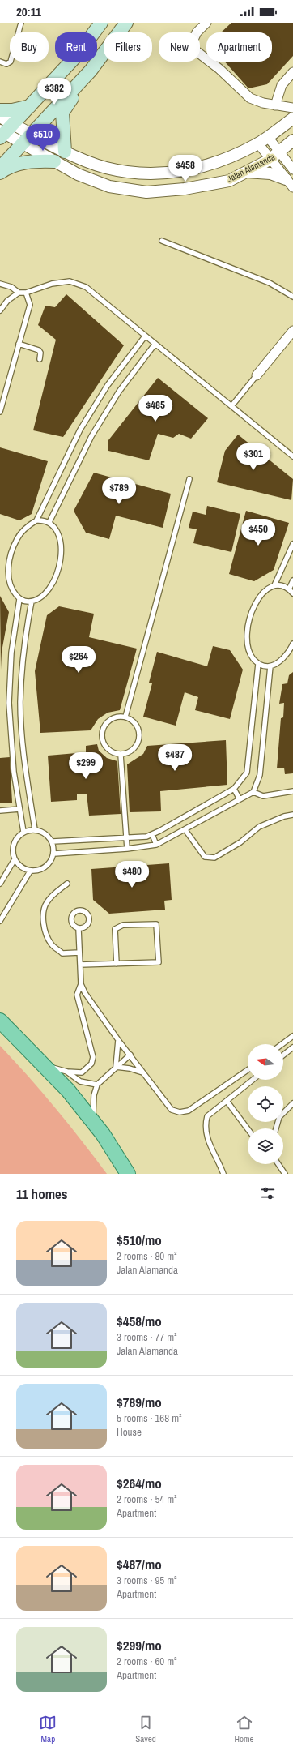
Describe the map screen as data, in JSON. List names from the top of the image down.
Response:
{
  "streets": {
    "street": ["Jalan Alamanda"]
  },
  "north": "left",
  "page": {
    "status": "20:11",
    "chip": [
      "Buy",
      "Rent",
      "Filters",
      "New",
      "Apartment"
    ],
    "price": [
      "$382",
      "$510",
      "$458",
      "$485",
      "$301",
      "$789",
      "$450",
      "$264",
      "$487",
      "$299",
      "$480"
    ],
    "heading": "11 homes",
    "list": [
      {
        "name": "$510/mo",
        "note": "2 rooms · 80 m² · Jalan Alamanda"
      },
      {
        "name": "$458/mo",
        "note": "3 rooms · 77 m² · Jalan Alamanda"
      },
      {
        "name": "$789/mo",
        "note": "5 rooms · 168 m² · House"
      },
      {
        "name": "$264/mo",
        "note": "2 rooms · 54 m² · Apartment"
      },
      {
        "name": "$487/mo",
        "note": "3 rooms · 95 m² · Apartment"
      },
      {
        "name": "$299/mo",
        "note": "2 rooms · 60 m² · Apartment"
      }
    ],
    "tabs": ["Map", "Saved", "Home"]
  }
}
